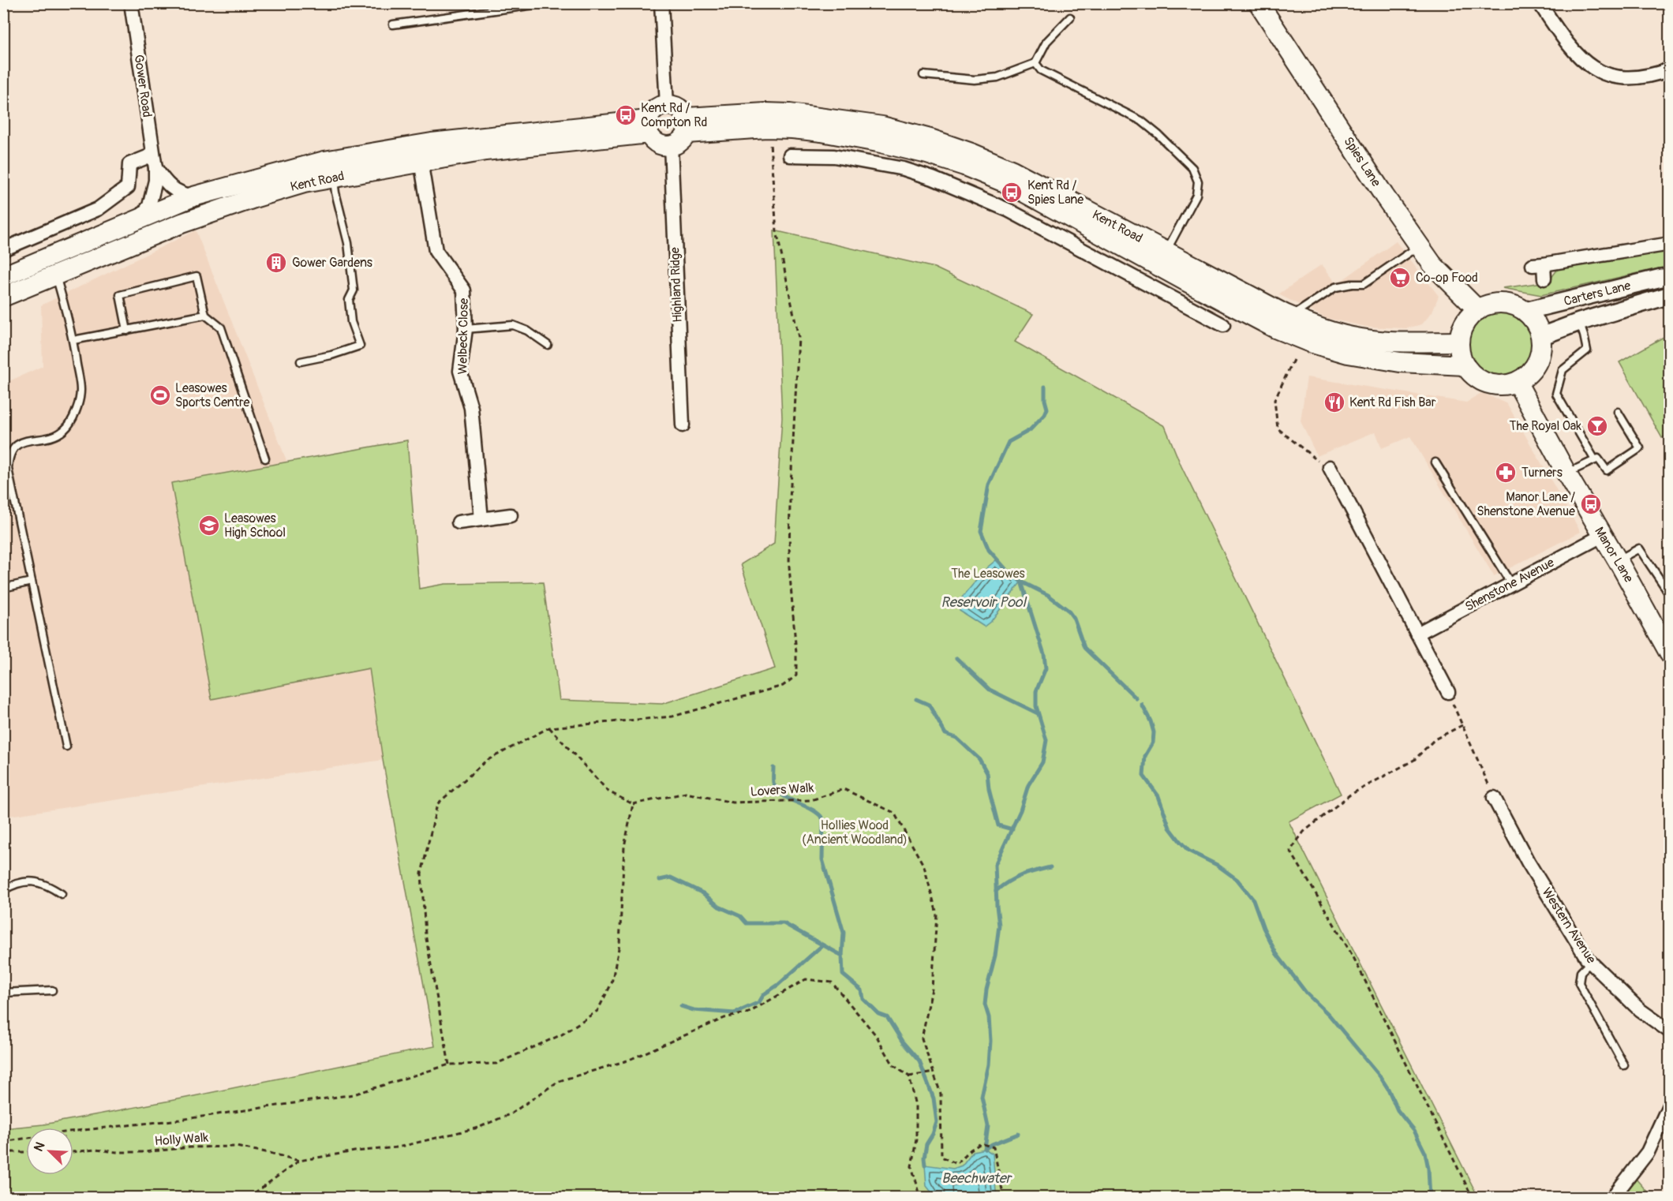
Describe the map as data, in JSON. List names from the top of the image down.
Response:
{
  "streets": {
    "main road": ["Spies Lane", "Kent Road", "Manor Lane"],
    "street": [
      "Gower Road",
      "Highland Ridge",
      "Carters Lane",
      "Welbeck Close",
      "Shenstone Avenue",
      "Western Avenue"
    ],
    "path": ["Lovers Walk", "Holly Walk"]
  },
  "crossings": [
    ["Gower Road", "Kent Road"],
    ["Spies Lane", "Kent Road"],
    ["Spies Lane", "Carters Lane"],
    ["Spies Lane", "Manor Lane"],
    ["Kent Road", "Highland Ridge"],
    ["Kent Road", "Carters Lane"],
    ["Kent Road", "Welbeck Close"],
    ["Kent Road", "Manor Lane"],
    ["Carters Lane", "Manor Lane"],
    ["Manor Lane", "Shenstone Avenue"]
  ],
  "water": ["Reservoir Pool", "Beechwater"],
  "parks": ["The Leasowes", "Hollies Wood (Ancient Woodland)"],
  "places": {
    "bus stop": ["Kent Rd / Compton Rd", "Kent Rd / Spies Lane", "Manor Lane / Shenstone Avenue"],
    "building": ["Gower Gardens"],
    "supermarket": ["Co-op Food"],
    "sports": ["Leasowes Sports Centre"],
    "restaurant": ["Kent Rd Fish Bar"],
    "bar": ["The Royal Oak"],
    "pharmacy": ["Turners"],
    "school or university": ["Leasowes High School"]
  },
  "north": "top left"
}
